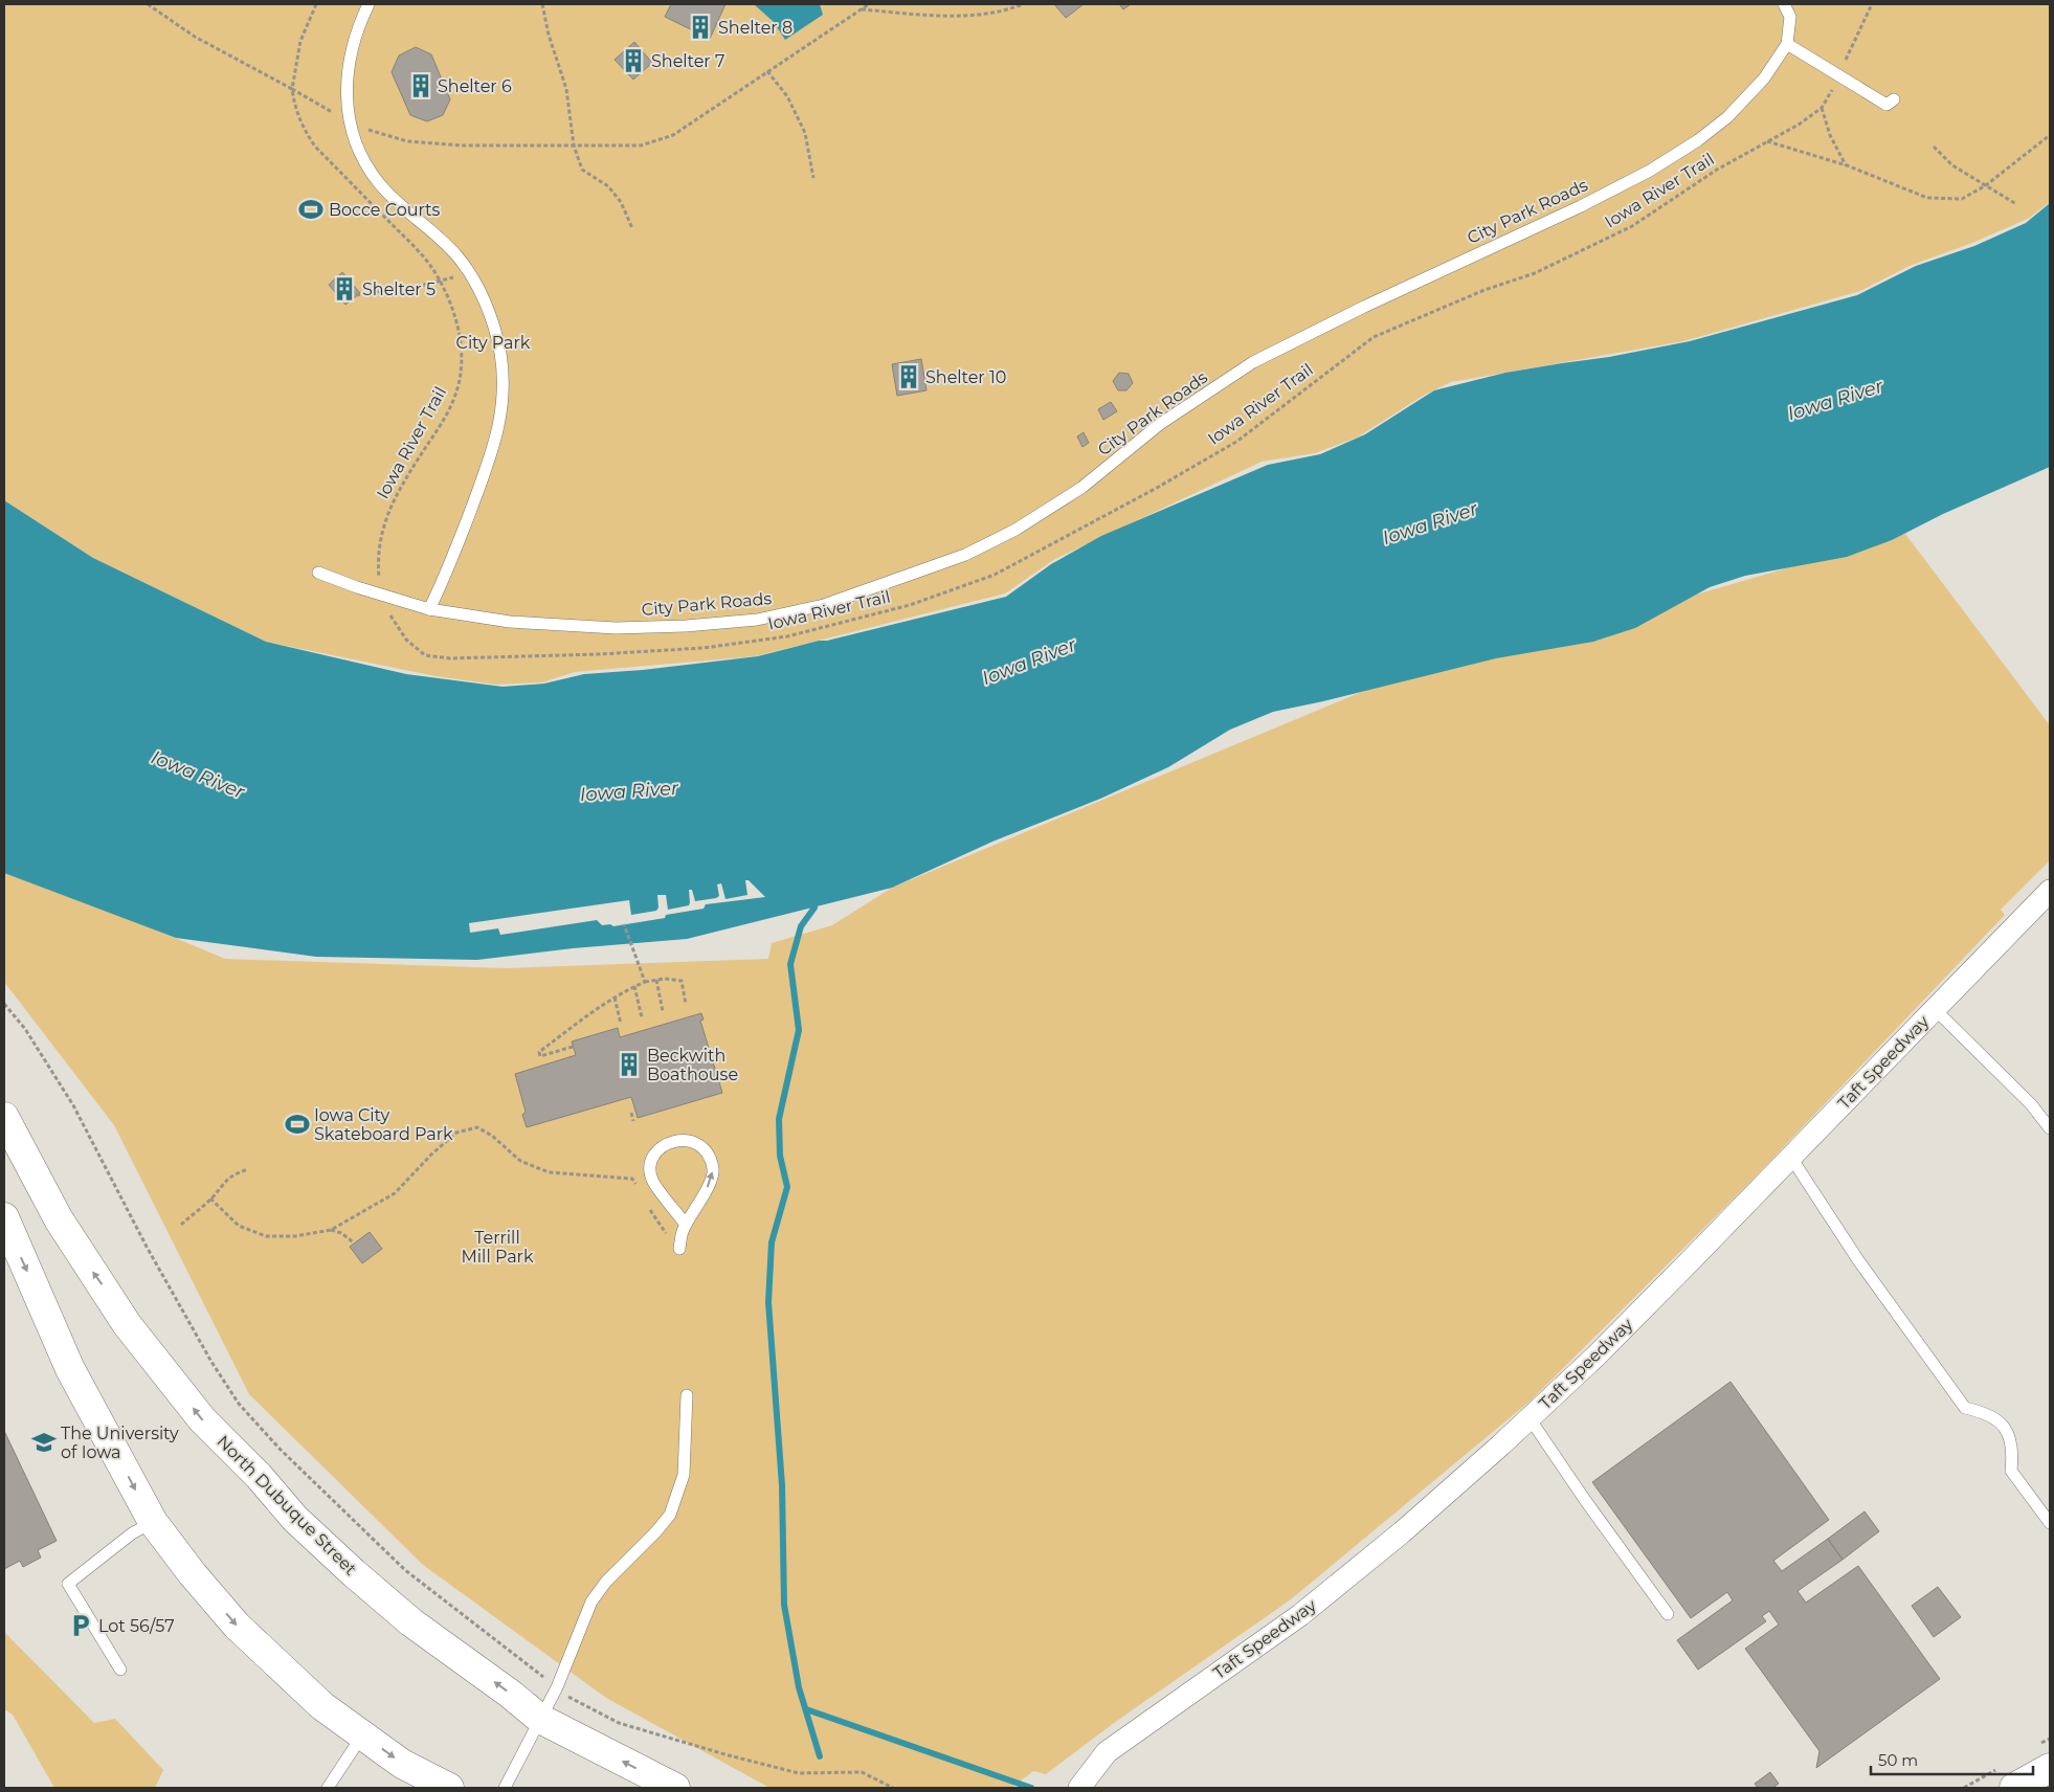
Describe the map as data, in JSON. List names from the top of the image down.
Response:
{
  "streets": {
    "main road": ["North Dubuque Street"],
    "street": ["Taft Speedway"],
    "lane": ["City Park Roads"],
    "path": ["Iowa River Trail"]
  },
  "crossings": [
    ["Iowa River Trail", "City Park Roads"]
  ],
  "water": ["Iowa River"],
  "parks": ["City Park", "Terrill Mill Park"],
  "places": {
    "building": [
      "Shelter 8",
      "Shelter 7",
      "Shelter 6",
      "Shelter 5",
      "Shelter 10",
      "Beckwith Boathouse"
    ],
    "sports": ["Bocce Courts", "Iowa City Skateboard Park"],
    "school or university": ["The University of Iowa"],
    "parking": ["Lot 56/57"]
  },
  "scale_bar": "50 m"
}
